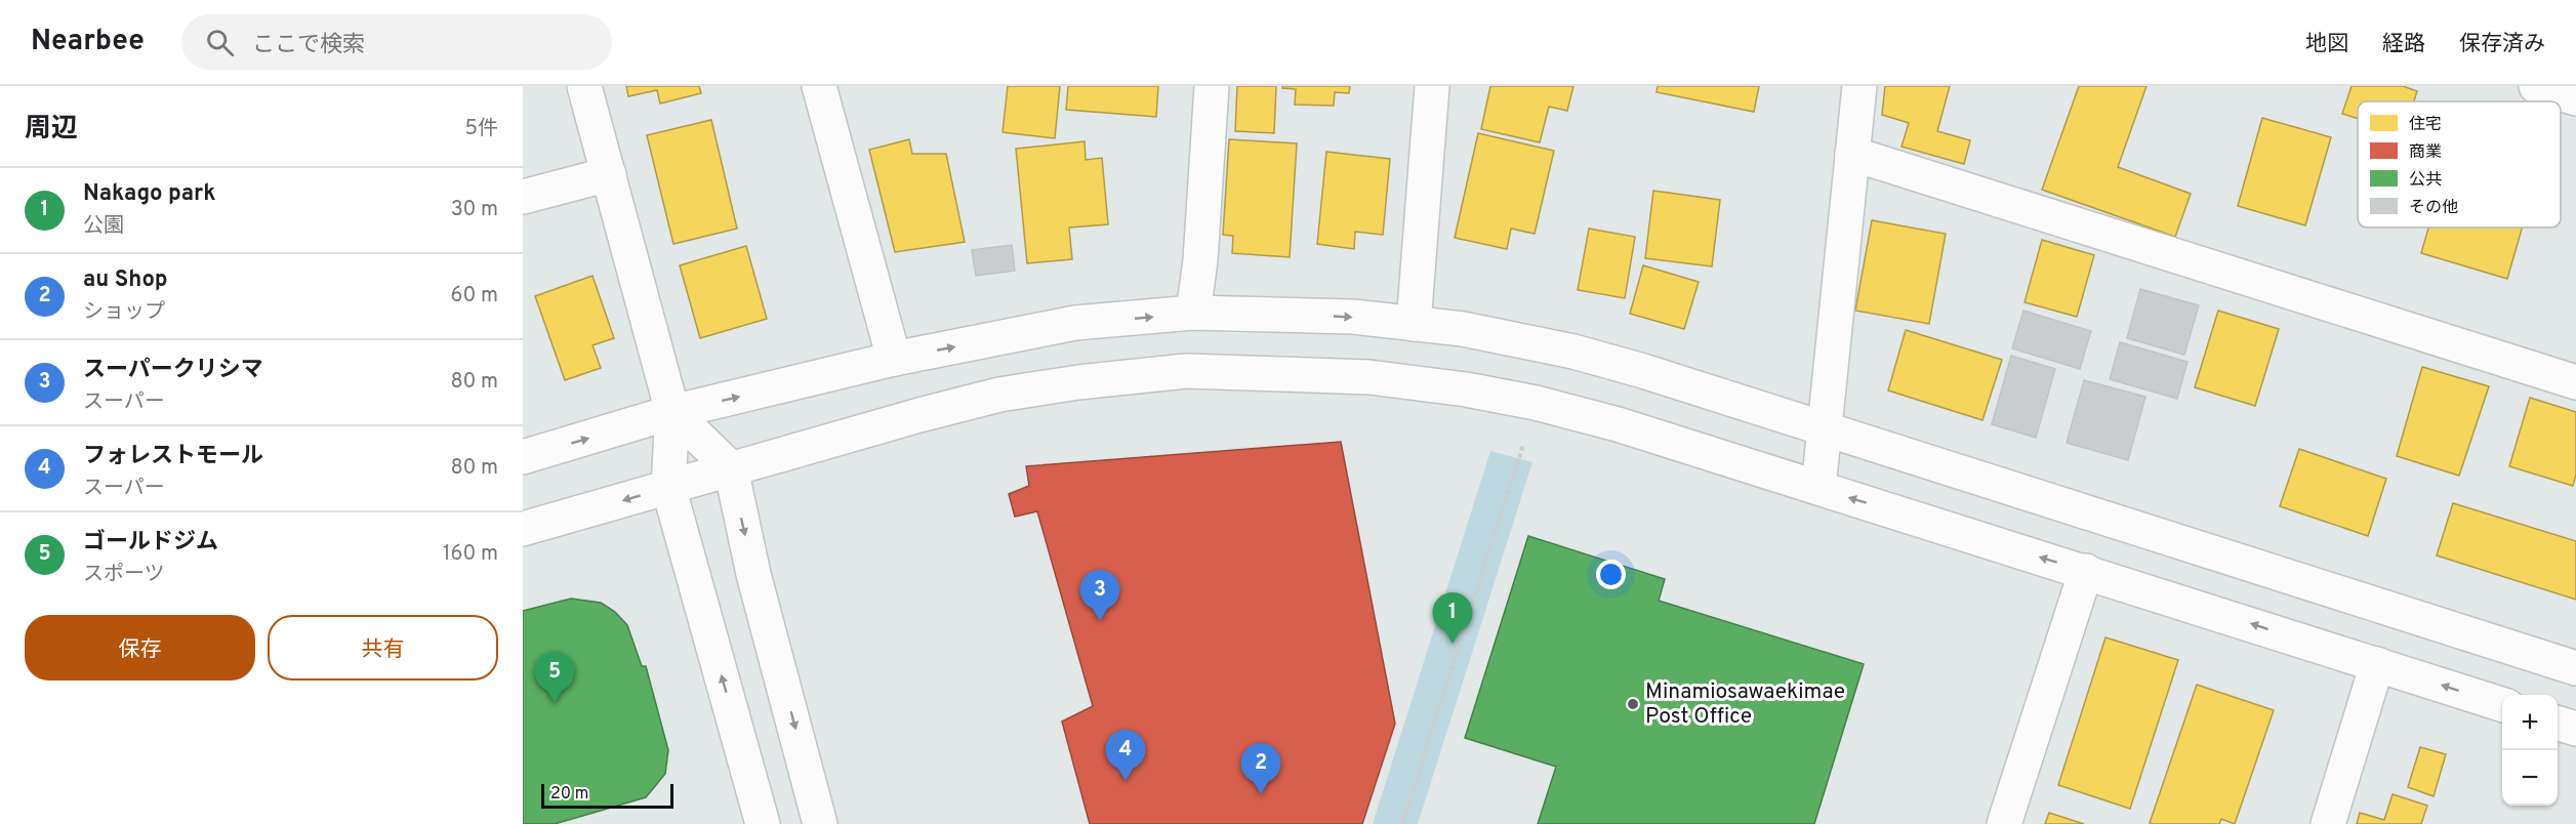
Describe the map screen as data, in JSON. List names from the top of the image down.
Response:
{
  "places": ["Minamiosawaekimae Post Office"],
  "legend": [
    "住宅",
    "商業",
    "公共",
    "その他"
  ],
  "scale_bar": "20 m",
  "page": {
    "header": "Nearbee",
    "search": "ここで検索",
    "nav": ["地図", "経路", "保存済み"],
    "heading": ["周辺", "5件"],
    "list": [
      {
        "mark": "1",
        "name": "Nakago park",
        "note": "公園",
        "value": "30 m"
      },
      {
        "mark": "2",
        "name": "au Shop",
        "note": "ショップ",
        "value": "60 m"
      },
      {
        "mark": "3",
        "name": "スーパークリシマ",
        "note": "スーパー",
        "value": "80 m"
      },
      {
        "mark": "4",
        "name": "フォレストモール",
        "note": "スーパー",
        "value": "80 m"
      },
      {
        "mark": "5",
        "name": "ゴールドジム",
        "note": "スポーツ",
        "value": "160 m"
      }
    ],
    "pins": [
      "3",
      "1",
      "5",
      "4",
      "2"
    ],
    "buttons": ["保存", "共有"],
    "map_buttons": ["+", "−"],
    "scale": "20 m"
  }
}
